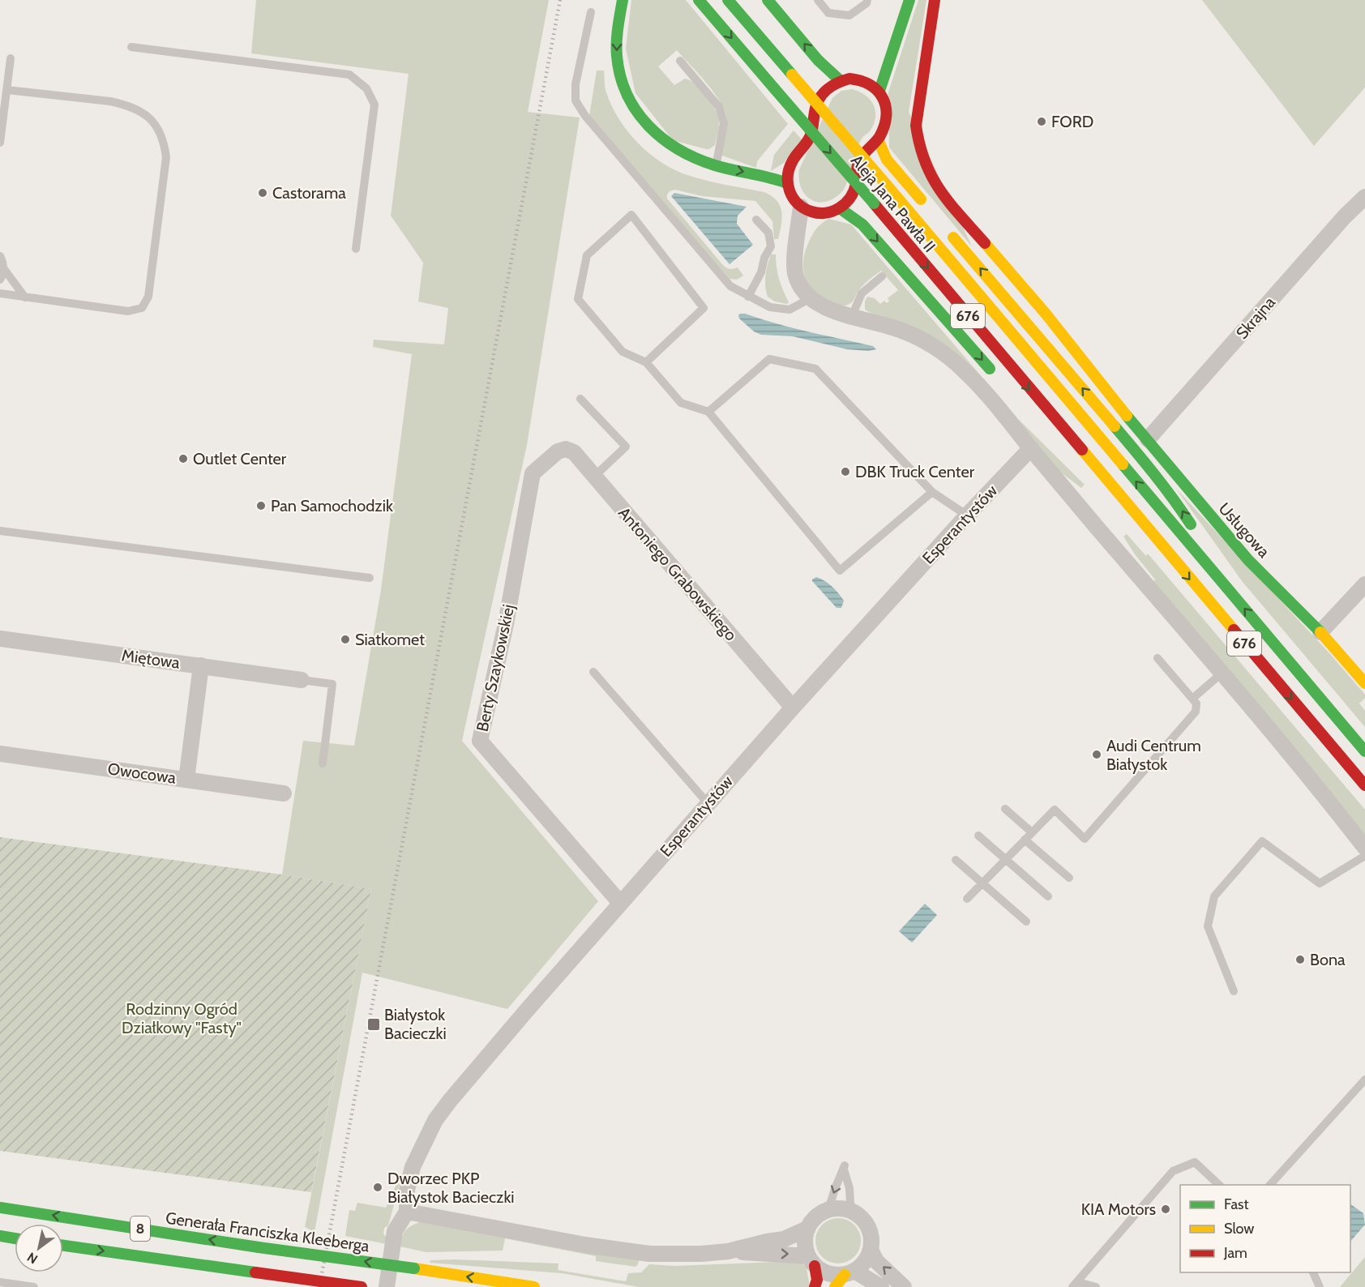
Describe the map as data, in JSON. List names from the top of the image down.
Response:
{
  "streets": {
    "main road": [
      "Aleja Jana Pawła II",
      "676",
      "Usługowa",
      "8",
      "Generała Franciszka Kleeberga"
    ],
    "street": [
      "Skrajna",
      "Esperantystów",
      "Antoniego Grabowskiego",
      "Miętowa",
      "Berty Szaykowskiej",
      "Owocowa"
    ]
  },
  "crossings": [
    ["Aleja Jana Pawła II", "676"],
    ["Skrajna", "Usługowa"],
    ["Esperantystów", "Antoniego Grabowskiego"],
    ["Esperantystów", "Berty Szaykowskiej"],
    ["Antoniego Grabowskiego", "Berty Szaykowskiej"]
  ],
  "parks": ["Rodzinny Ogród Działkowy \"Fasty\""],
  "places": {
    "other": [
      "FORD",
      "Castorama",
      "Outlet Center",
      "DBK Truck Center",
      "Pan Samochodzik",
      "Siatkomet",
      "Audi Centrum Białystok",
      "Bona",
      "Dworzec PKP Białystok Bacieczki",
      "KIA Motors"
    ],
    "transit": ["Białystok Bacieczki"]
  },
  "legend": ["Fast", "Slow", "Jam"],
  "north": "bottom left"
}
